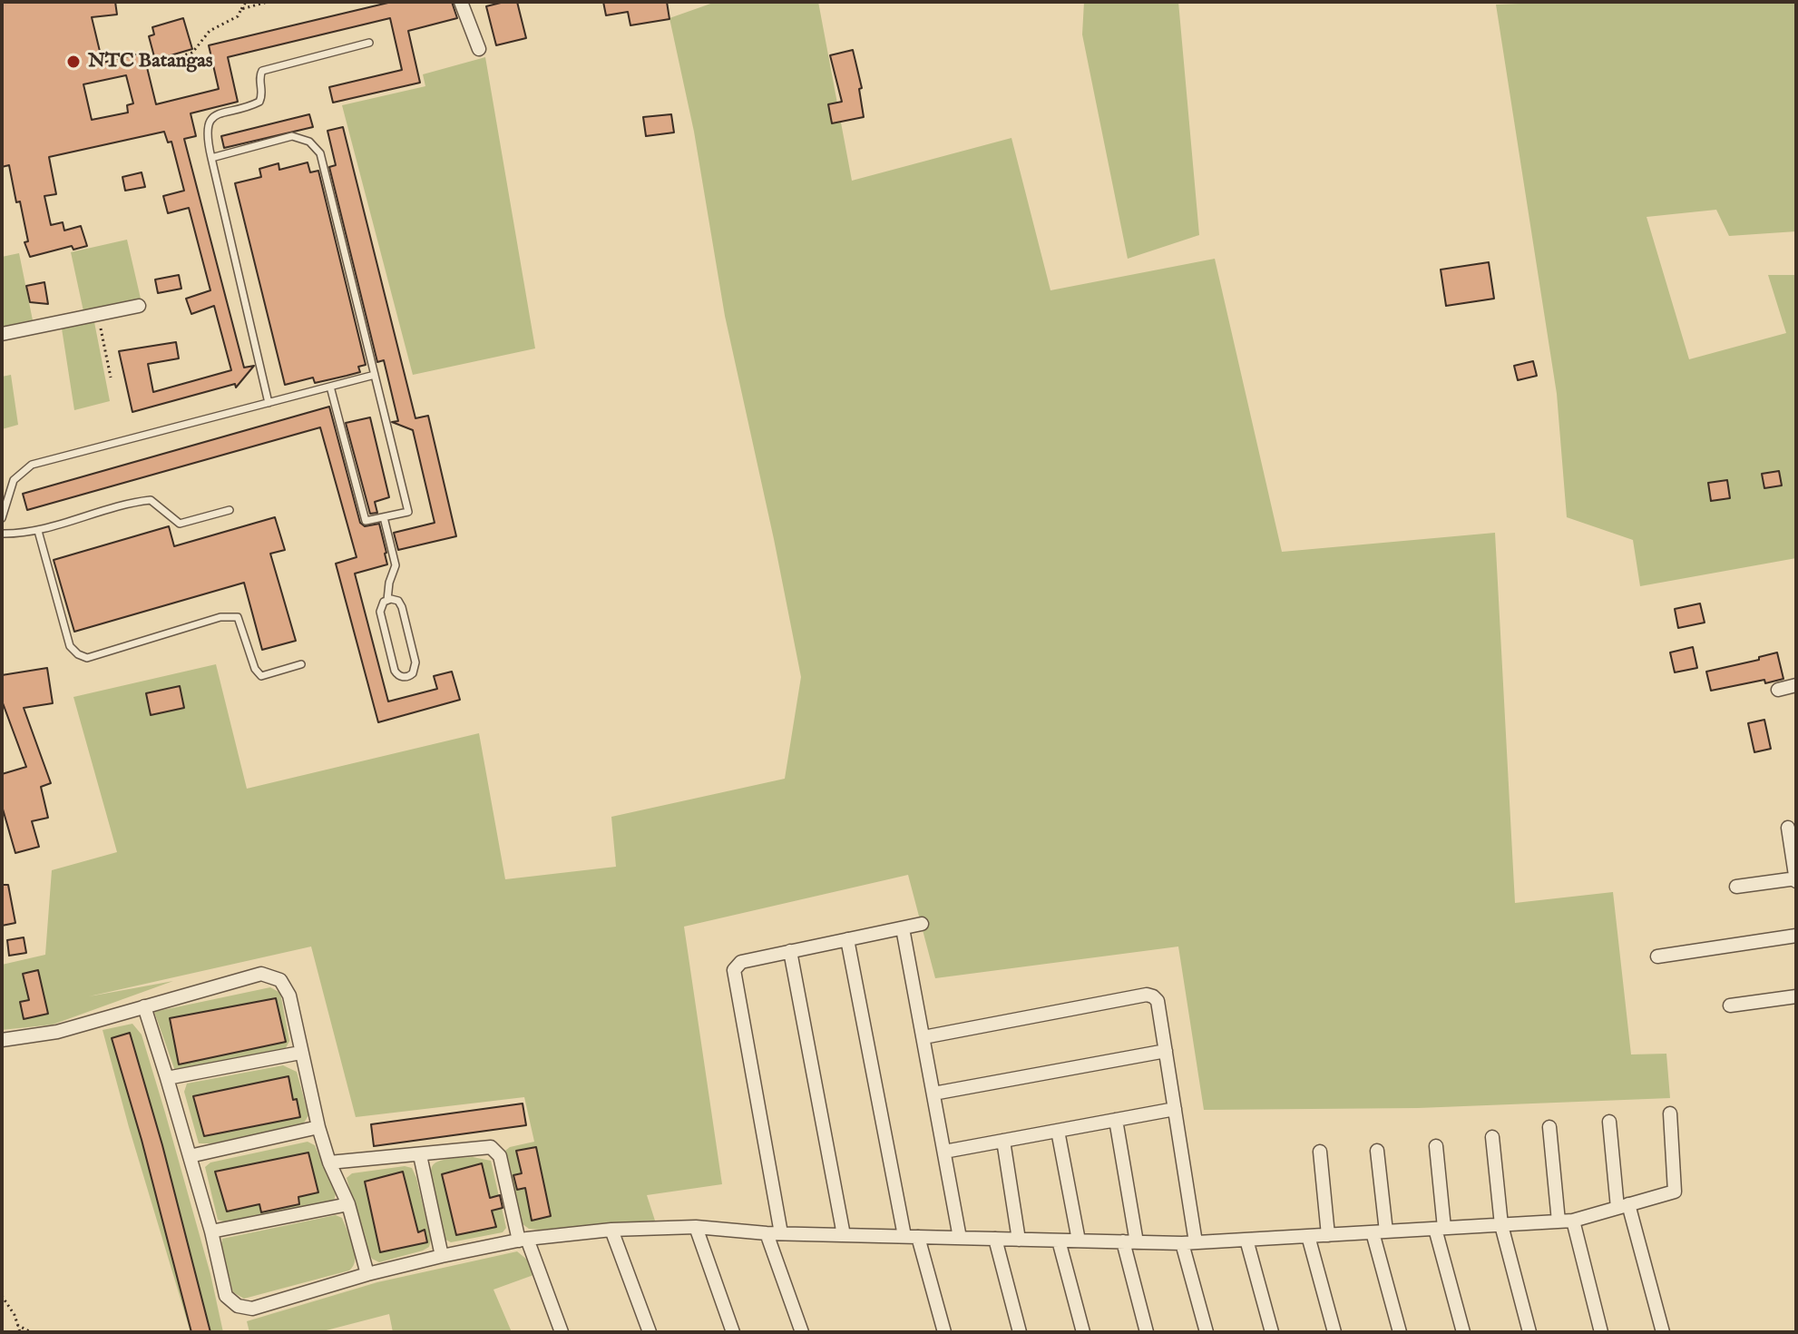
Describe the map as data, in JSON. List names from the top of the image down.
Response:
{
  "places": ["NTC Batangas"]
}
